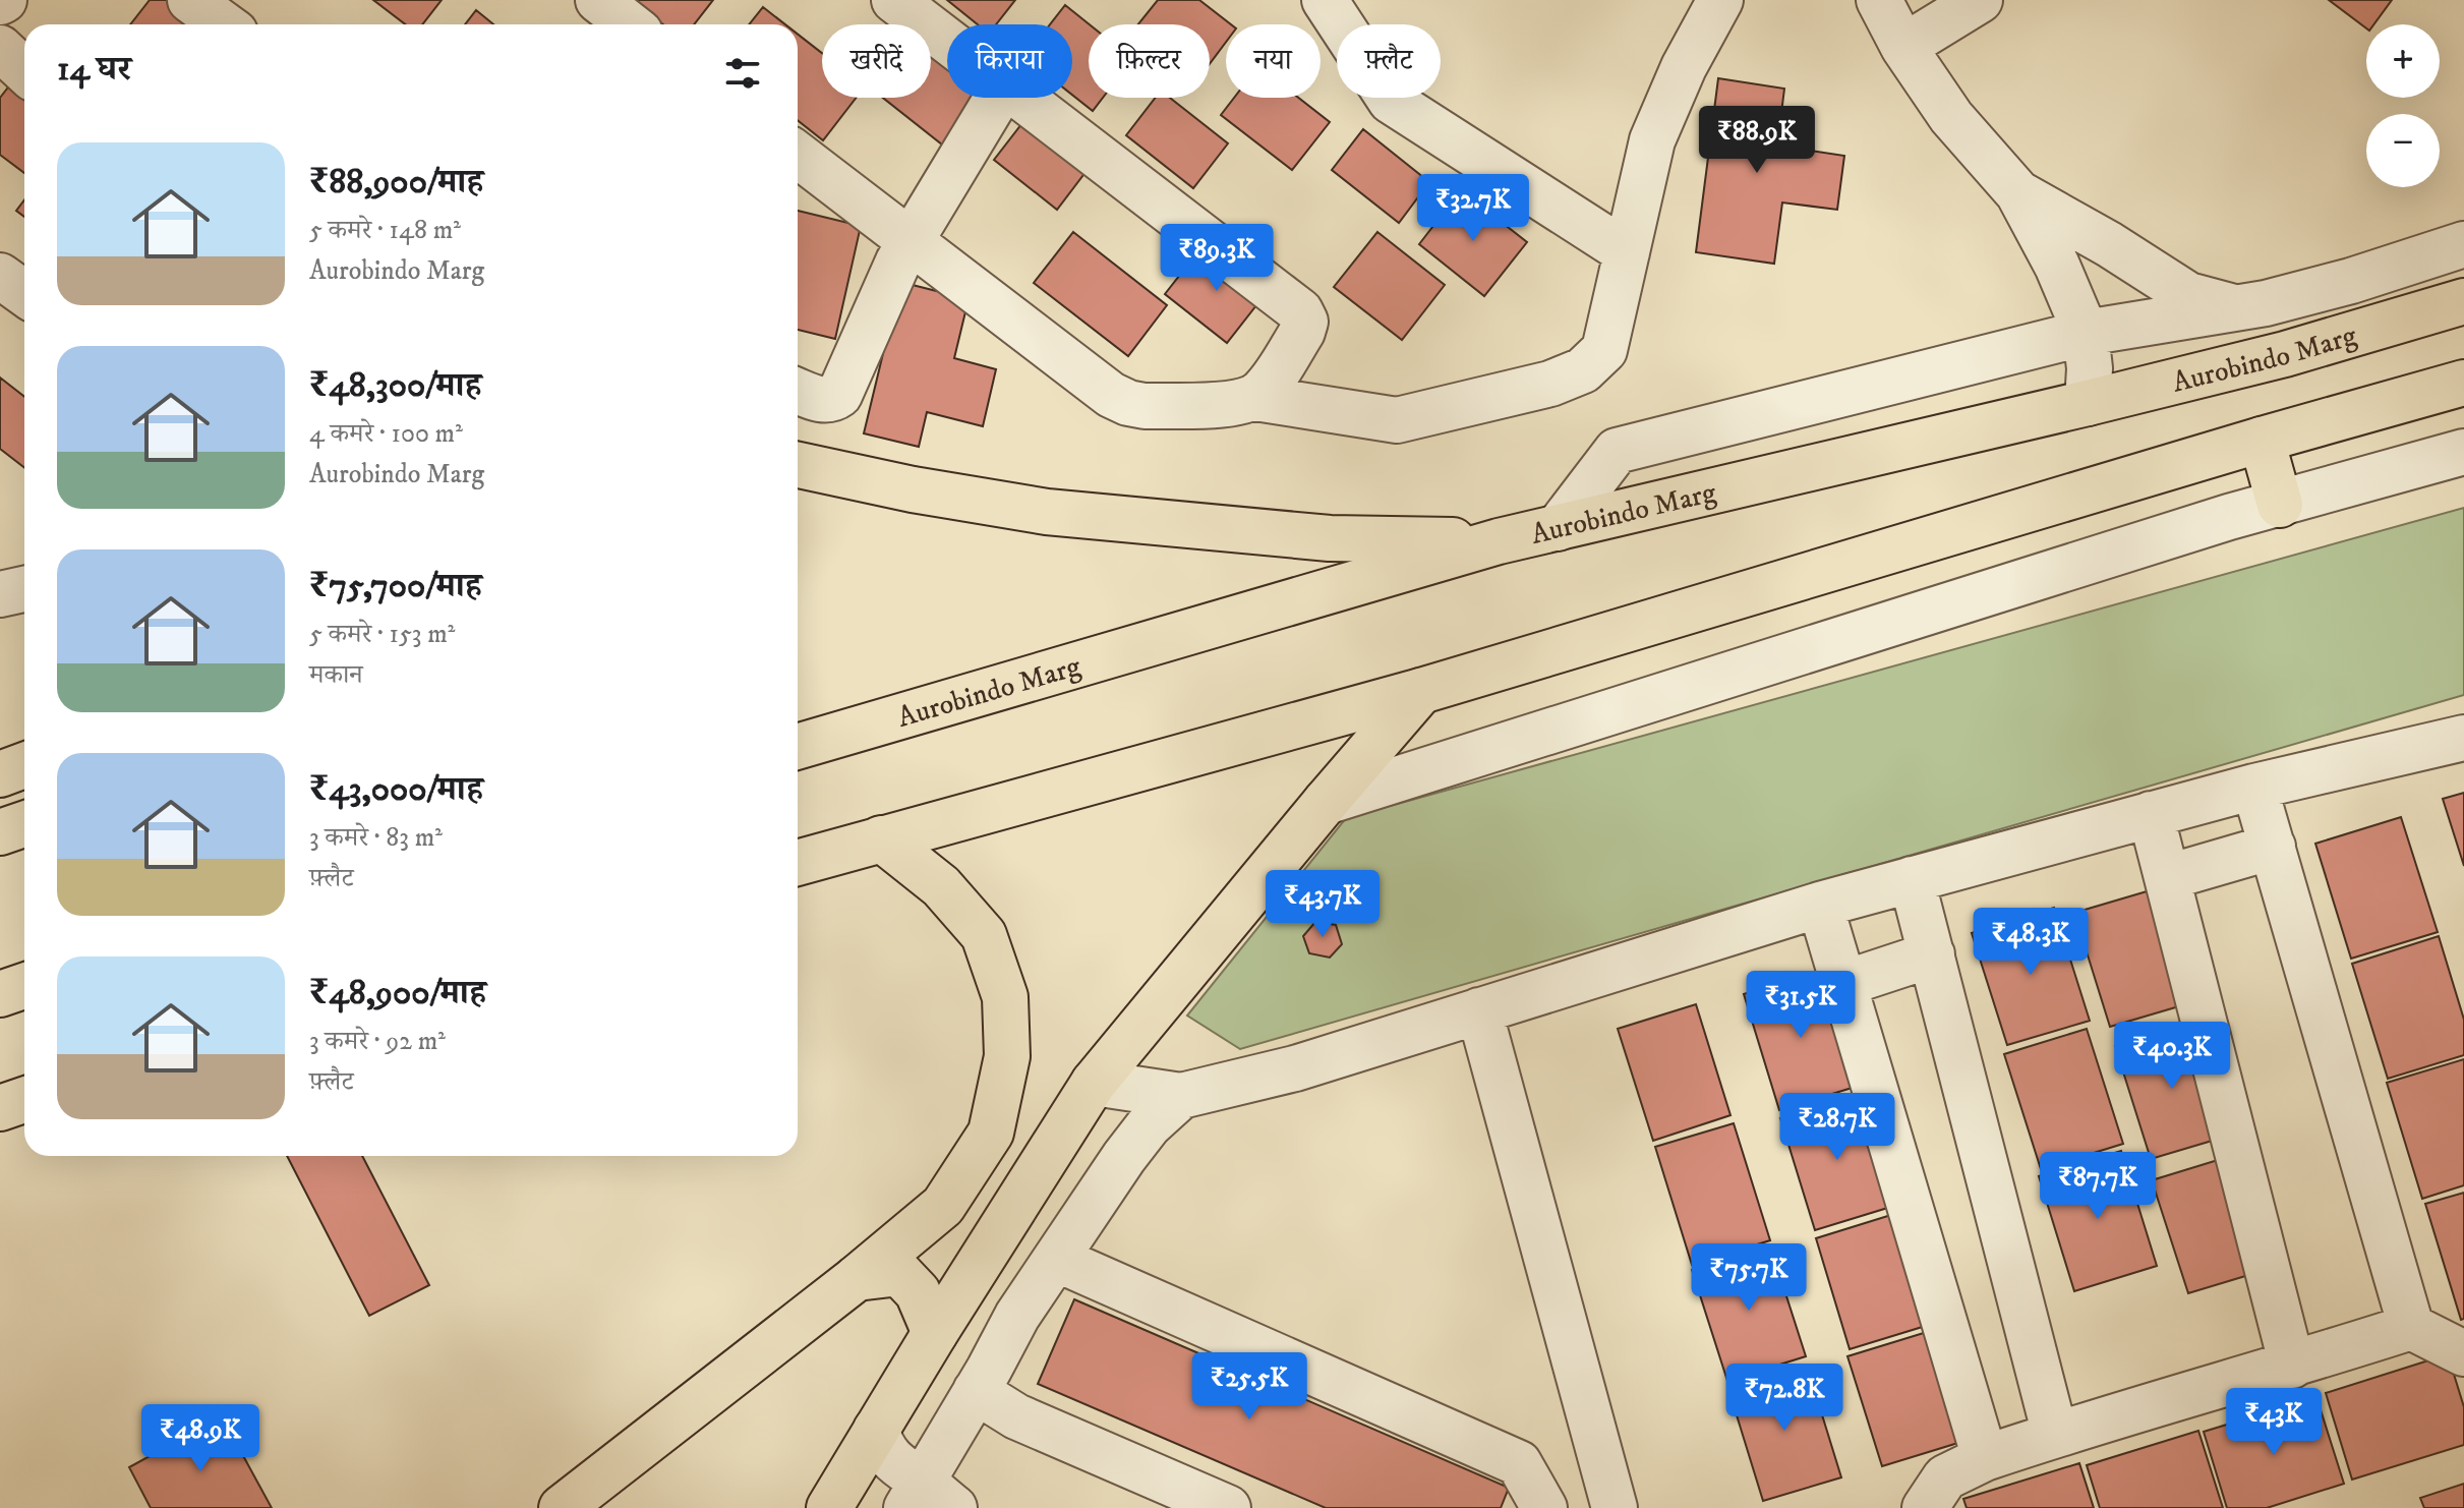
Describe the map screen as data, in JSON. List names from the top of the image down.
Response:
{
  "streets": {
    "main road": ["Aurobindo Marg"]
  },
  "page": {
    "map_buttons": ["+", "−"],
    "chip": [
      "खरीदें",
      "किराया",
      "फ़िल्टर",
      "नया",
      "फ़्लैट"
    ],
    "heading": "14 घर",
    "price": [
      "₹88.9K",
      "₹32.7K",
      "₹89.3K",
      "₹43.7K",
      "₹48.3K",
      "₹31.5K",
      "₹40.3K",
      "₹28.7K",
      "₹87.7K",
      "₹75.7K",
      "₹25.5K",
      "₹72.8K",
      "₹43K",
      "₹48.9K"
    ],
    "list": [
      {
        "name": "₹88,900/माह",
        "note": "5 कमरे · 148 m² · Aurobindo Marg"
      },
      {
        "name": "₹48,300/माह",
        "note": "4 कमरे · 100 m² · Aurobindo Marg"
      },
      {
        "name": "₹75,700/माह",
        "note": "5 कमरे · 153 m² · मकान"
      },
      {
        "name": "₹43,000/माह",
        "note": "3 कमरे · 83 m² · फ़्लैट"
      },
      {
        "name": "₹48,900/माह",
        "note": "3 कमरे · 92 m² · फ़्लैट"
      }
    ]
  }
}
